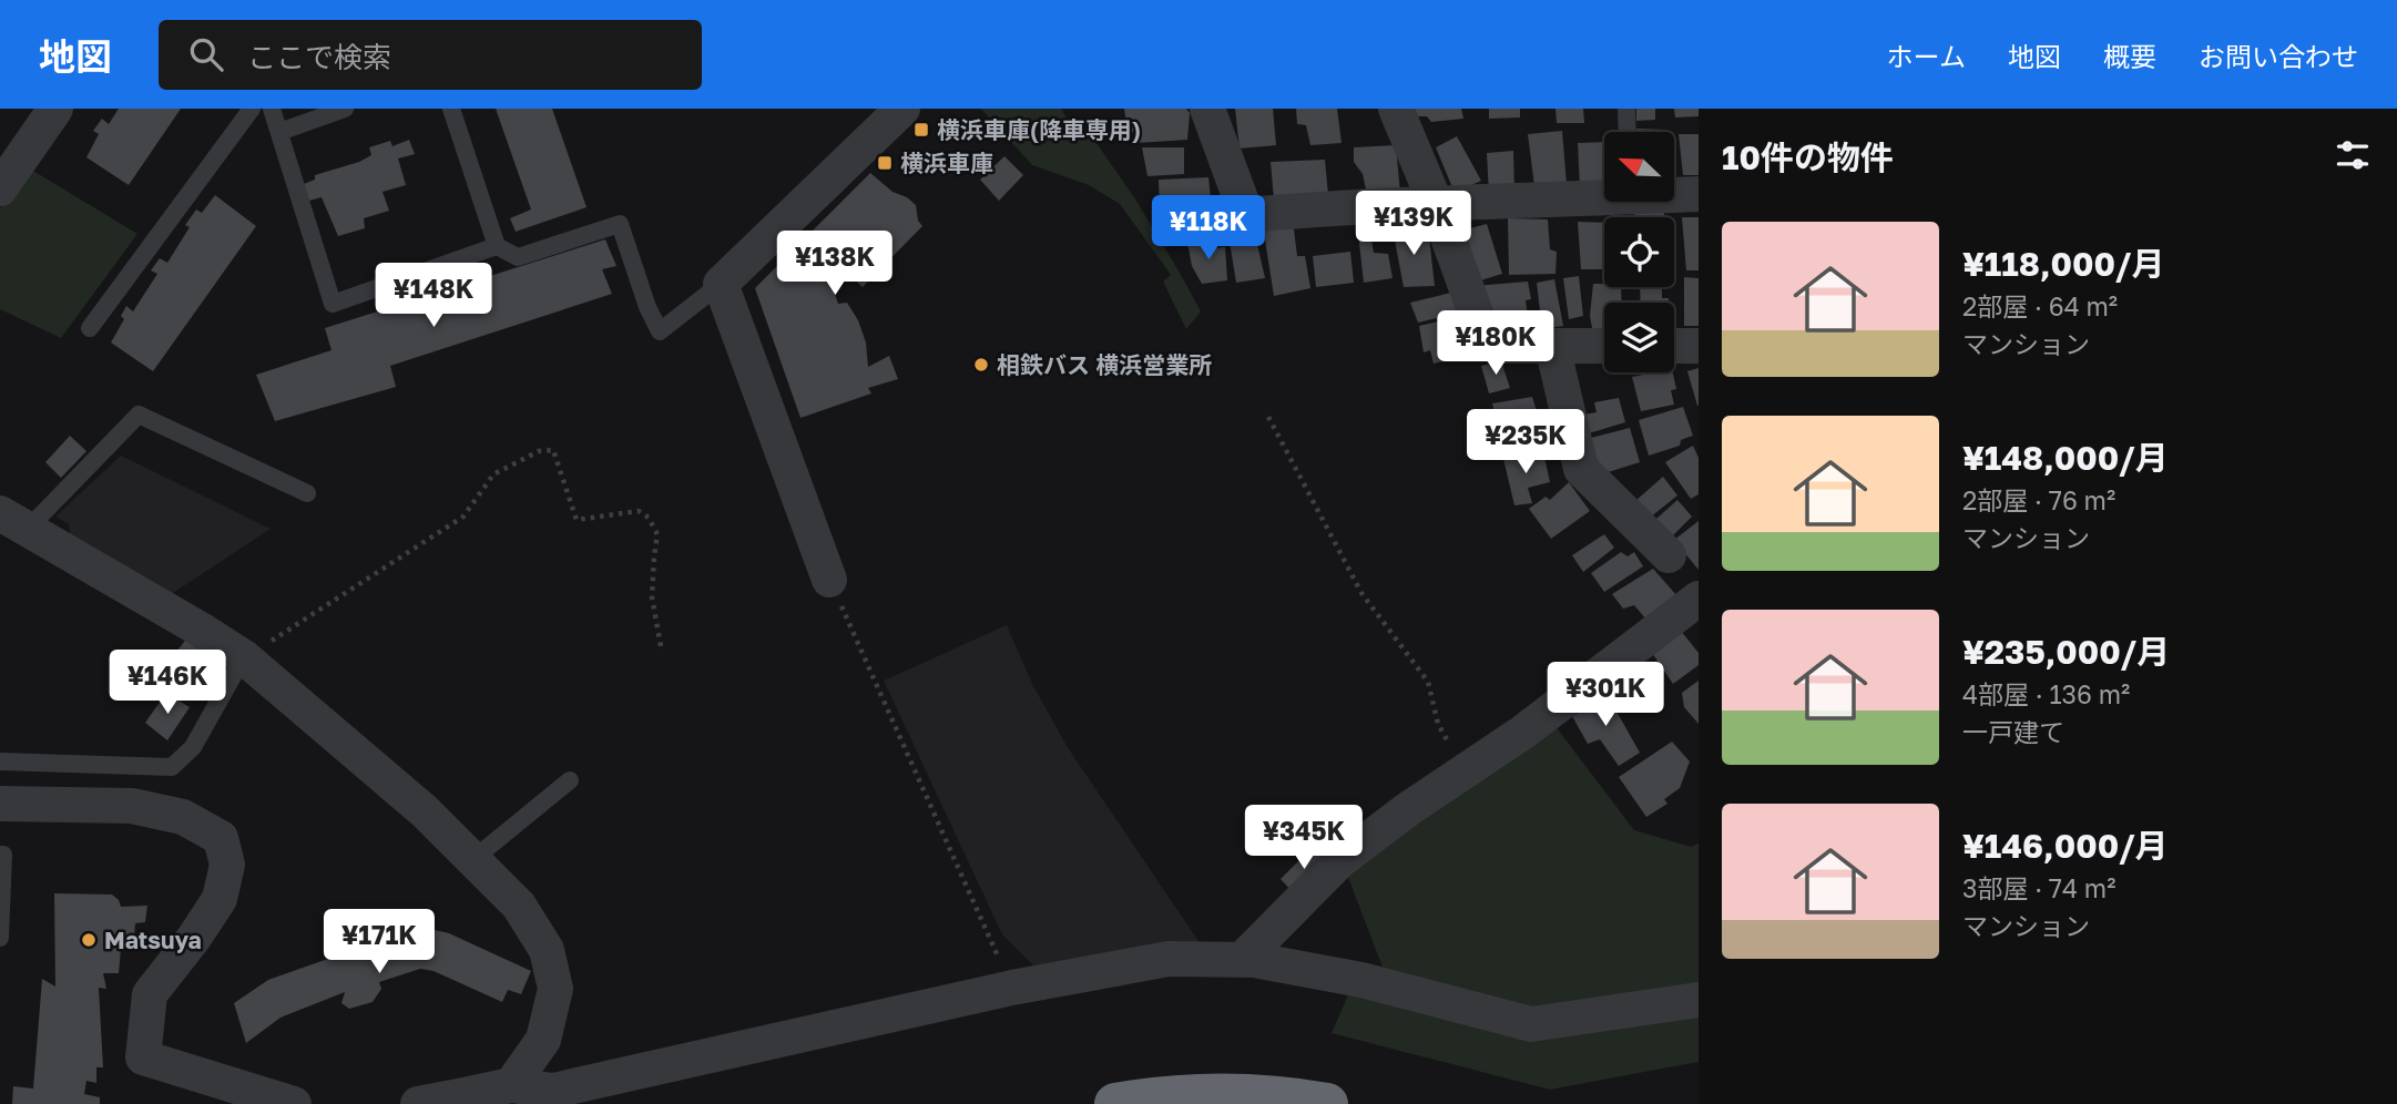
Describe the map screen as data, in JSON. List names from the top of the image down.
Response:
{
  "places": {
    "transit": ["横浜車庫(降車専用)", "横浜車庫"],
    "other": ["相鉄バス 横浜営業所", "Matsuya"]
  },
  "north": "top left",
  "page": {
    "header": "地図",
    "search": "ここで検索",
    "nav": [
      "ホーム",
      "地図",
      "概要",
      "お問い合わせ"
    ],
    "heading": "10件の物件",
    "price": [
      "¥139K",
      "¥118K",
      "¥138K",
      "¥148K",
      "¥180K",
      "¥235K",
      "¥146K",
      "¥301K",
      "¥345K",
      "¥171K"
    ],
    "list": [
      {
        "name": "¥118,000/月",
        "note": "2部屋 · 64 m² · マンション"
      },
      {
        "name": "¥148,000/月",
        "note": "2部屋 · 76 m² · マンション"
      },
      {
        "name": "¥235,000/月",
        "note": "4部屋 · 136 m² · 一戸建て"
      },
      {
        "name": "¥146,000/月",
        "note": "3部屋 · 74 m² · マンション"
      }
    ]
  }
}
